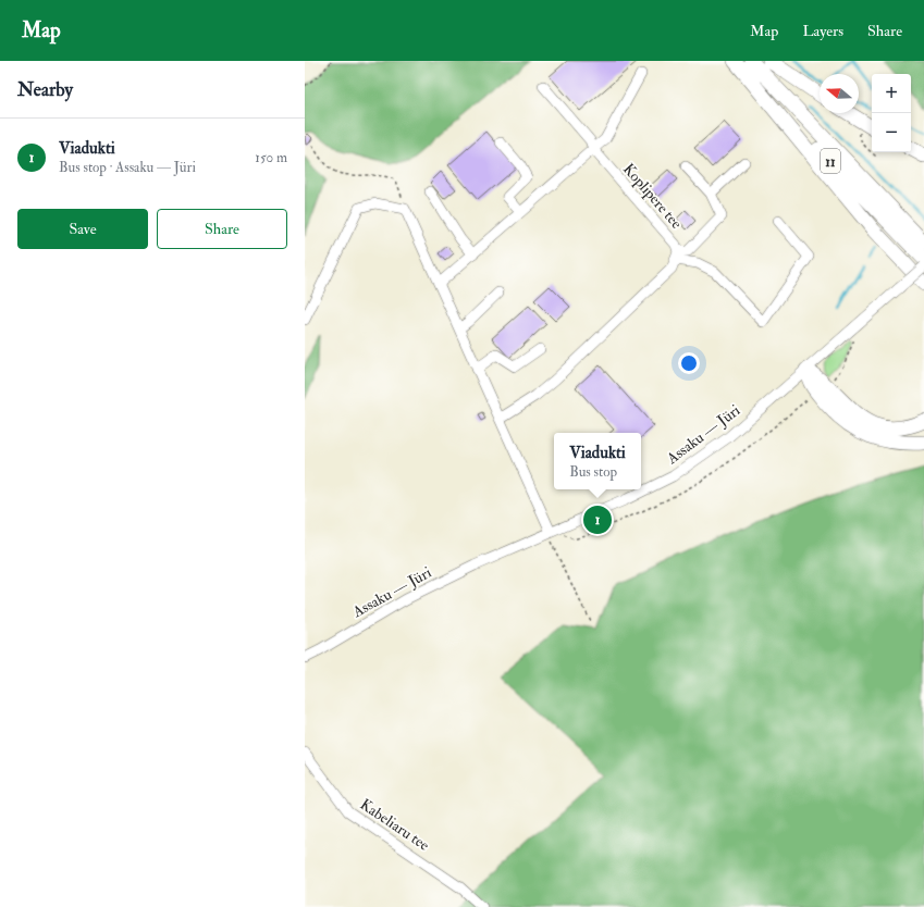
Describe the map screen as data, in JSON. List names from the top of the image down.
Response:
{
  "streets": {
    "highway": ["11"],
    "street": ["Koplipere tee", "Assaku — Jüri", "Kabeliaru tee"]
  },
  "north": "left",
  "page": {
    "header": "Map",
    "nav": ["Map", "Layers", "Share"],
    "heading": "Nearby",
    "map_buttons": ["+", "−"],
    "list": [
      {
        "mark": "1",
        "name": "Viadukti",
        "note": "Bus stop · Assaku — Jüri",
        "value": "150 m"
      }
    ],
    "buttons": ["Save", "Share"],
    "popup": ["Viadukti", "Bus stop"],
    "pins": "1"
  }
}
